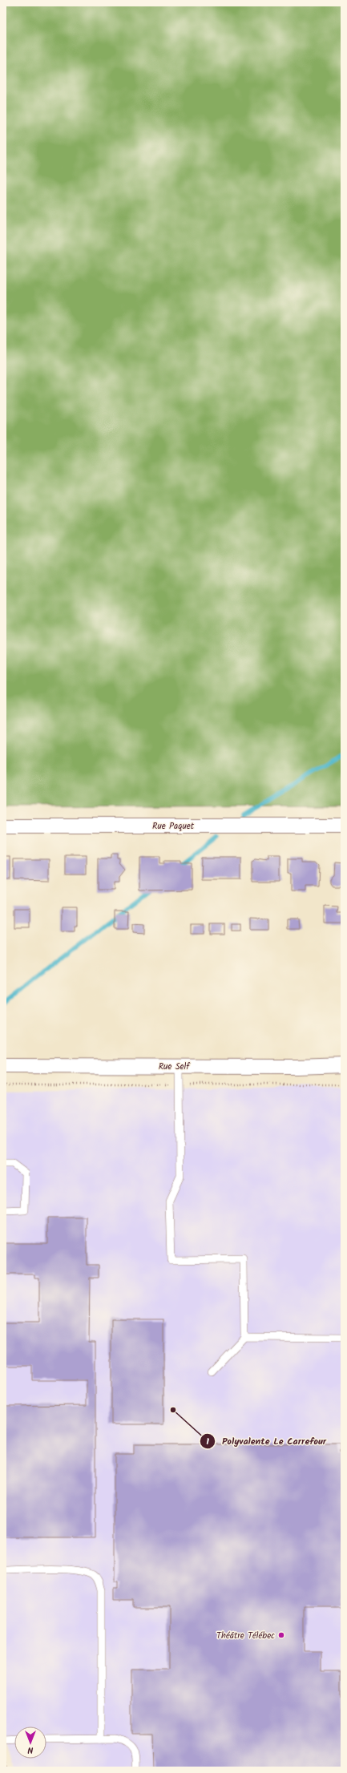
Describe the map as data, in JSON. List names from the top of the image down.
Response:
{
  "streets": {
    "street": ["Rue Paquet", "Rue Self"]
  },
  "places": ["Polyvalente Le Carrefour", "Théâtre Télébec"],
  "north": "bottom"
}
